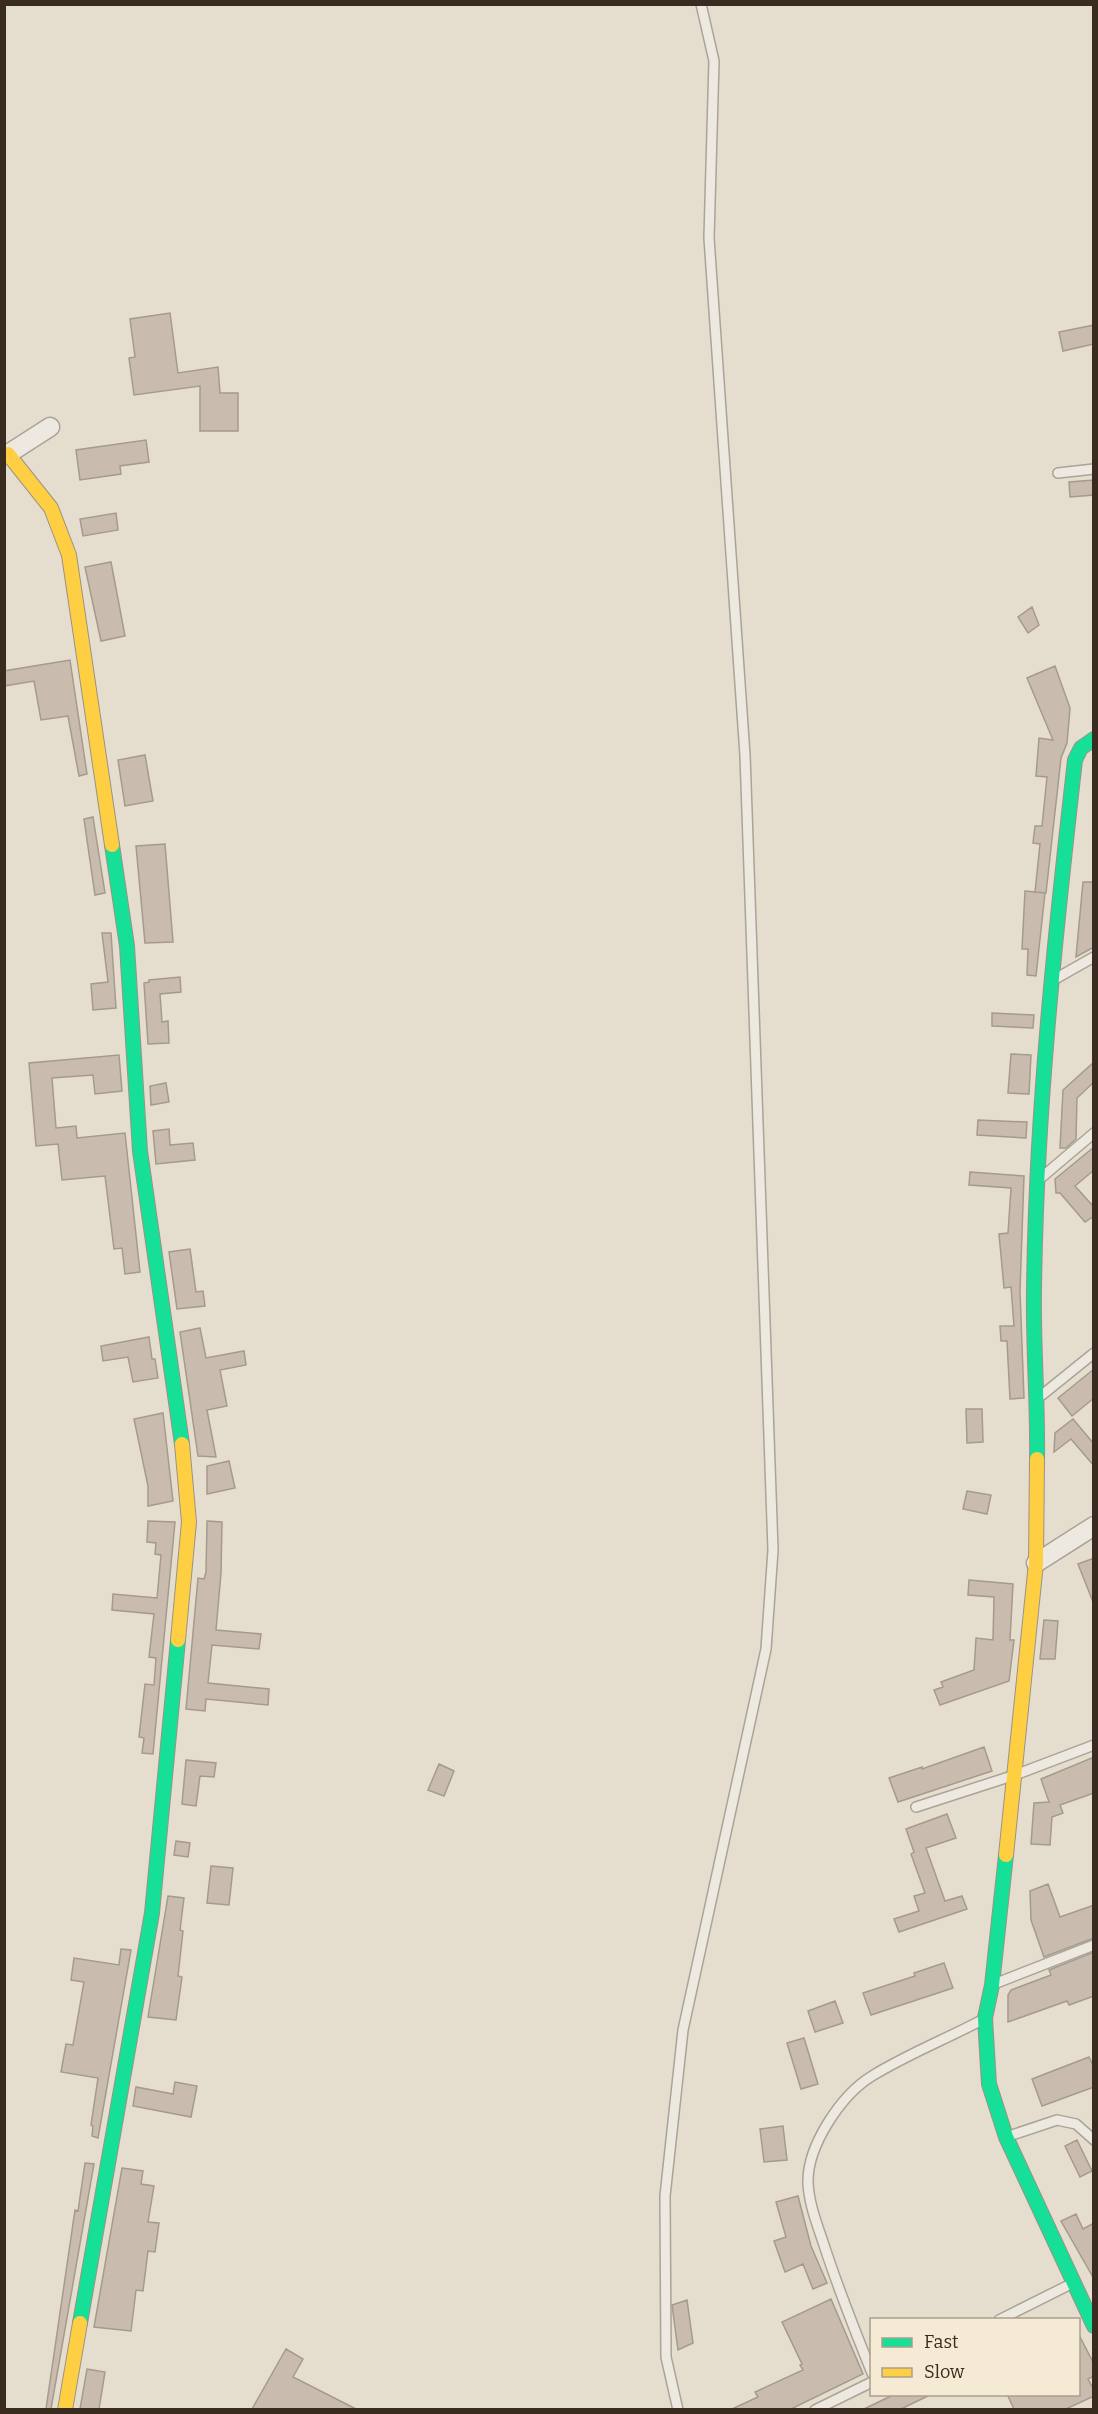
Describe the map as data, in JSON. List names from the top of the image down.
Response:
{
  "legend": ["Fast", "Slow"]
}
